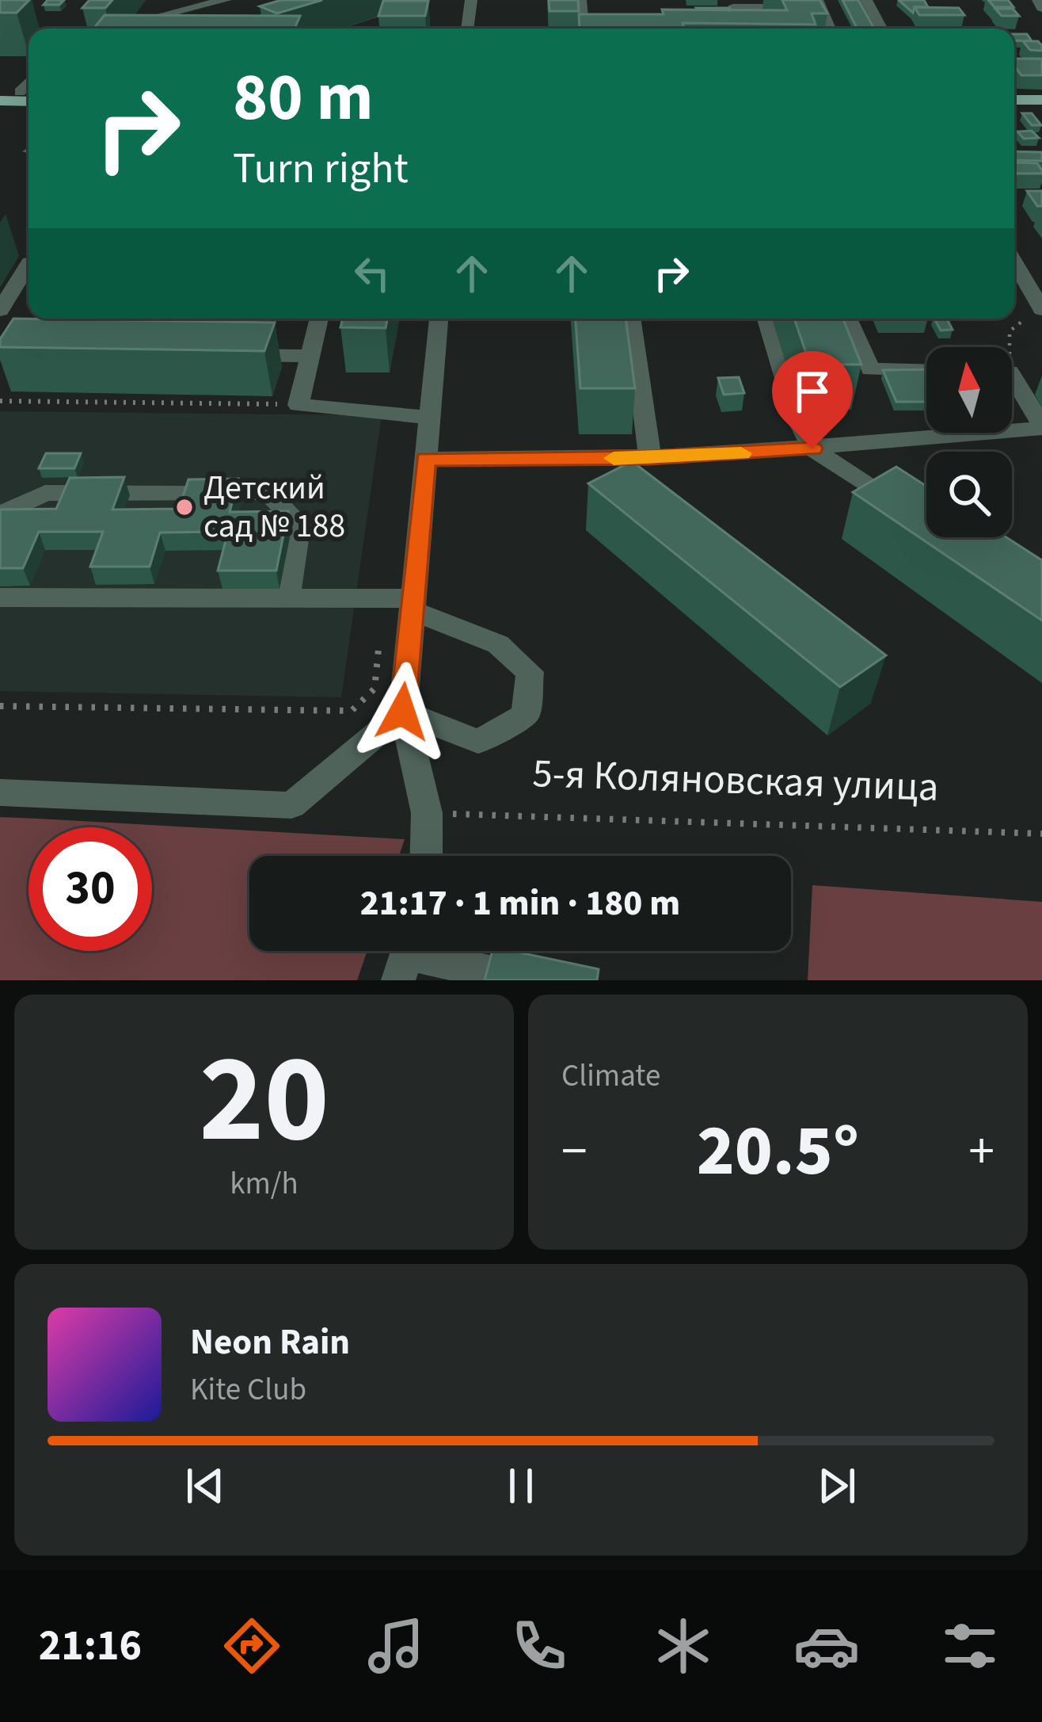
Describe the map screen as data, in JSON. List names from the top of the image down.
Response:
{
  "streets": {
    "path": ["5-я Коляновская улица"]
  },
  "places": ["Детский сад № 188"],
  "north": "top",
  "page": {
    "turn": ["80 m", "Turn right"],
    "limit": "30",
    "trip": "21:17 · 1 min · 180 m",
    "tile": [
      ["20", "km/h"],
      "Climate"
    ],
    "heat": ["−", "20.5°", "+"],
    "song": ["Neon Rain", "Kite Club"],
    "tabs": "21:16"
  }
}
